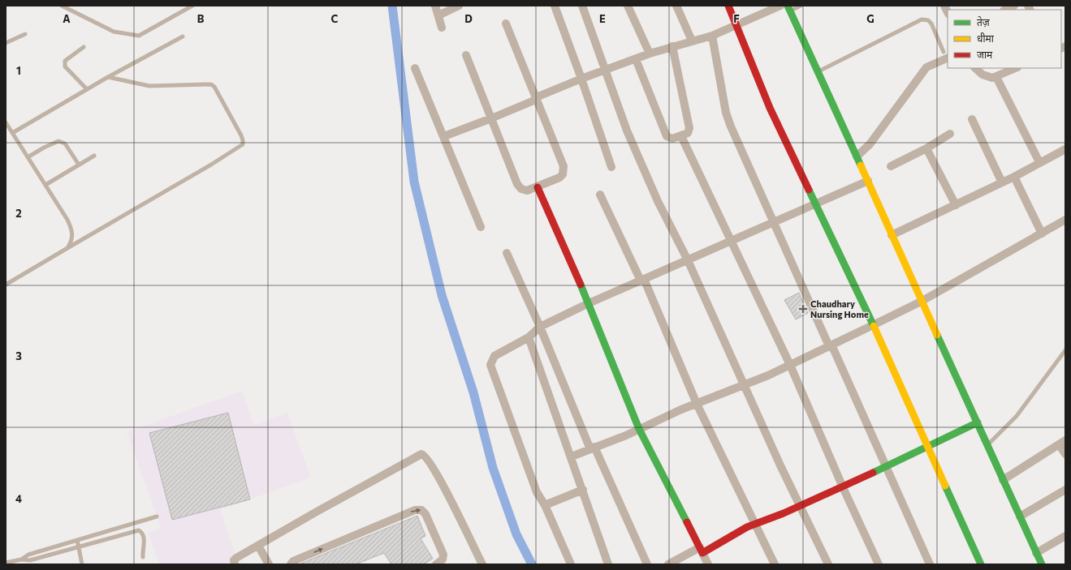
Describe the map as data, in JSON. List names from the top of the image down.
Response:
{
  "places": {
    "health": ["Chaudhary Nursing Home"]
  },
  "legend": ["तेज़", "धीमा", "जाम"],
  "grid": {
    "columns": [
      "A",
      "B",
      "C",
      "D",
      "E",
      "F",
      "G"
    ],
    "rows": [
      "1",
      "2",
      "3",
      "4"
    ]
  }
}
